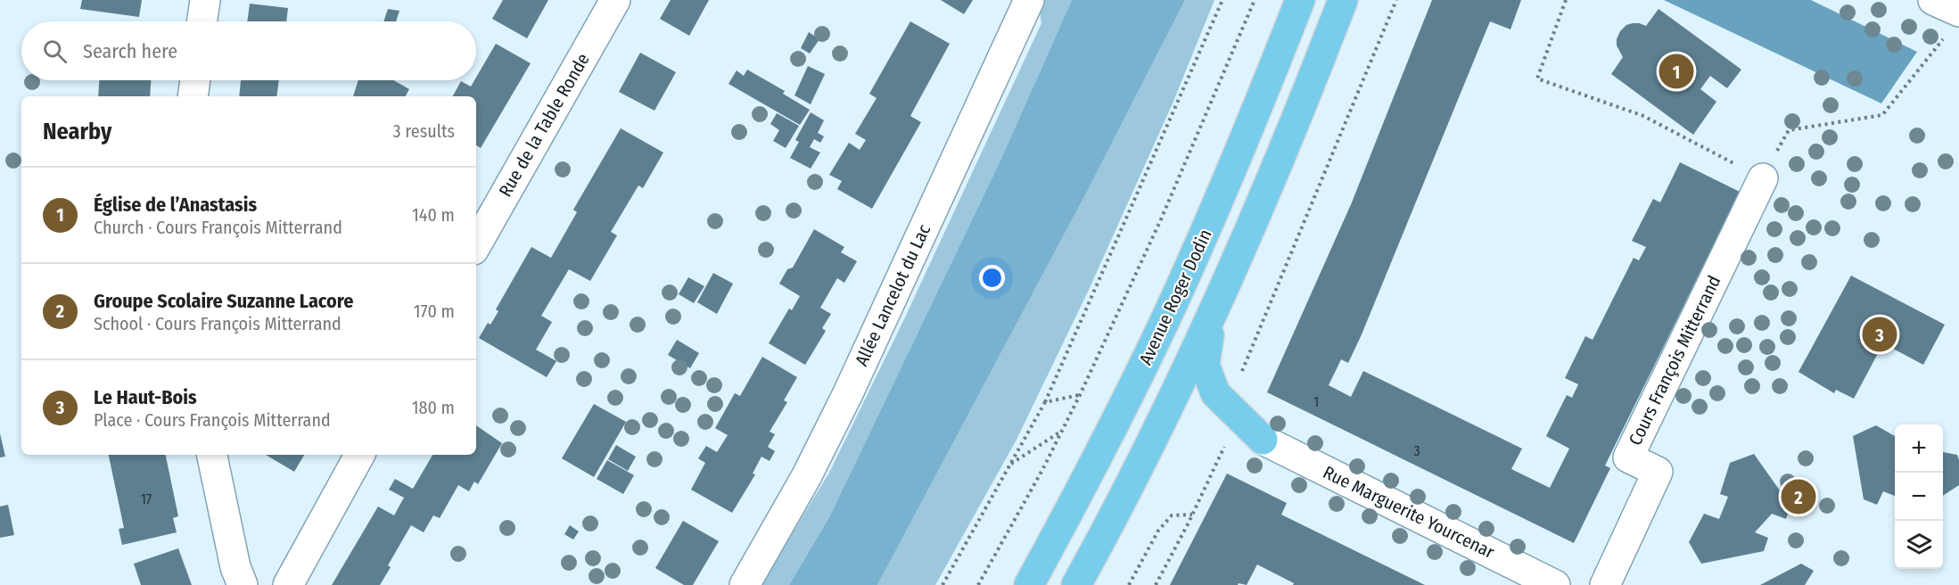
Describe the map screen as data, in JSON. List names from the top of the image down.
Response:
{
  "streets": {
    "main road": ["Avenue Roger Dodin"],
    "street": [
      "Rue de la Table Ronde",
      "Allée Lancelot du Lac",
      "Cours François Mitterrand",
      "Rue Marguerite Yourcenar"
    ]
  },
  "house_numbers": ["1", "3", "17"],
  "page": {
    "search": "Search here",
    "pins": ["1", "3", "2"],
    "heading": ["Nearby", "3 results"],
    "list": [
      {
        "mark": "1",
        "name": "Église de l’Anastasis",
        "note": "Church · Cours François Mitterrand",
        "value": "140 m"
      },
      {
        "mark": "2",
        "name": "Groupe Scolaire Suzanne Lacore",
        "note": "School · Cours François Mitterrand",
        "value": "170 m"
      },
      {
        "mark": "3",
        "name": "Le Haut-Bois",
        "note": "Place · Cours François Mitterrand",
        "value": "180 m"
      }
    ],
    "map_buttons": ["+", "−"]
  }
}
